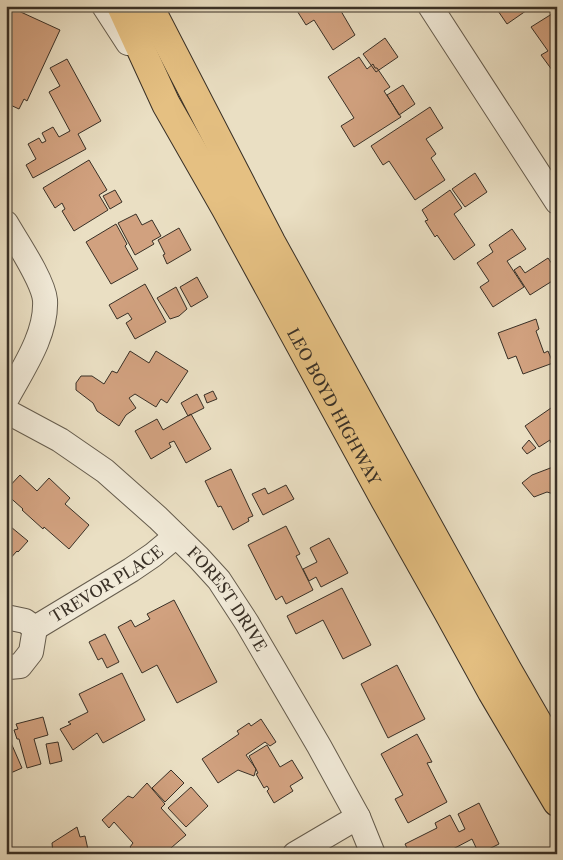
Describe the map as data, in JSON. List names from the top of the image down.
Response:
{
  "streets": {
    "highway": ["LEO BOYD HIGHWAY"],
    "street": ["TREVOR PLACE", "FOREST DRIVE"]
  },
  "crossings": [
    ["TREVOR PLACE", "FOREST DRIVE"]
  ]
}
